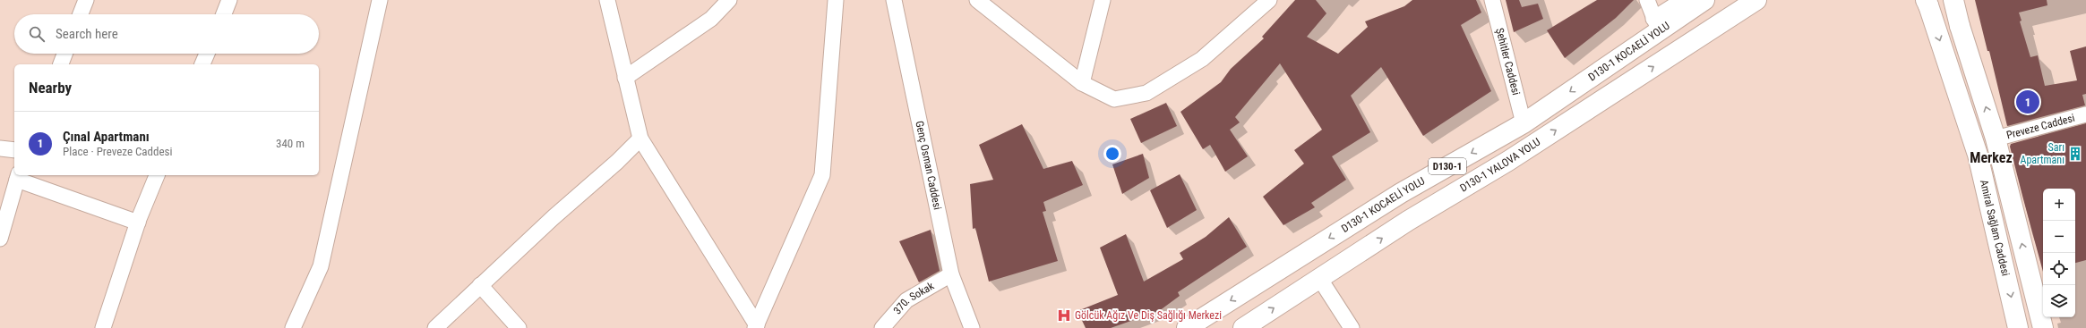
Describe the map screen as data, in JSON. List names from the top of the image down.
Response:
{
  "streets": {
    "main road": [
      "D130-1 KOCAELİ YOLU",
      "D130-1 YALOVA YOLU",
      "D130-1",
      "Amiral Sağlam Caddesi"
    ],
    "street": [
      "Şehitler Caddesi",
      "Preveze Caddesi",
      "Genç Osman Caddesi",
      "370. Sokak"
    ]
  },
  "crossings": [
    ["D130-1 KOCAELİ YOLU", "Şehitler Caddesi"],
    ["Preveze Caddesi", "Amiral Sağlam Caddesi"],
    ["Genç Osman Caddesi", "370. Sokak"]
  ],
  "one_way": ["D130-1 KOCAELİ YOLU", "D130-1 YALOVA YOLU"],
  "districts": ["Merkez"],
  "places": {
    "building": ["Sarı Apartmanı"],
    "hospital": ["Gölcük Ağız Ve Diş Sağlığı Merkezi"]
  },
  "page": {
    "search": "Search here",
    "heading": "Nearby",
    "pins": "1",
    "list": [
      {
        "mark": "1",
        "name": "Çınal Apartmanı",
        "note": "Place · Preveze Caddesi",
        "value": "340 m"
      }
    ],
    "map_buttons": ["+", "−"]
  }
}
